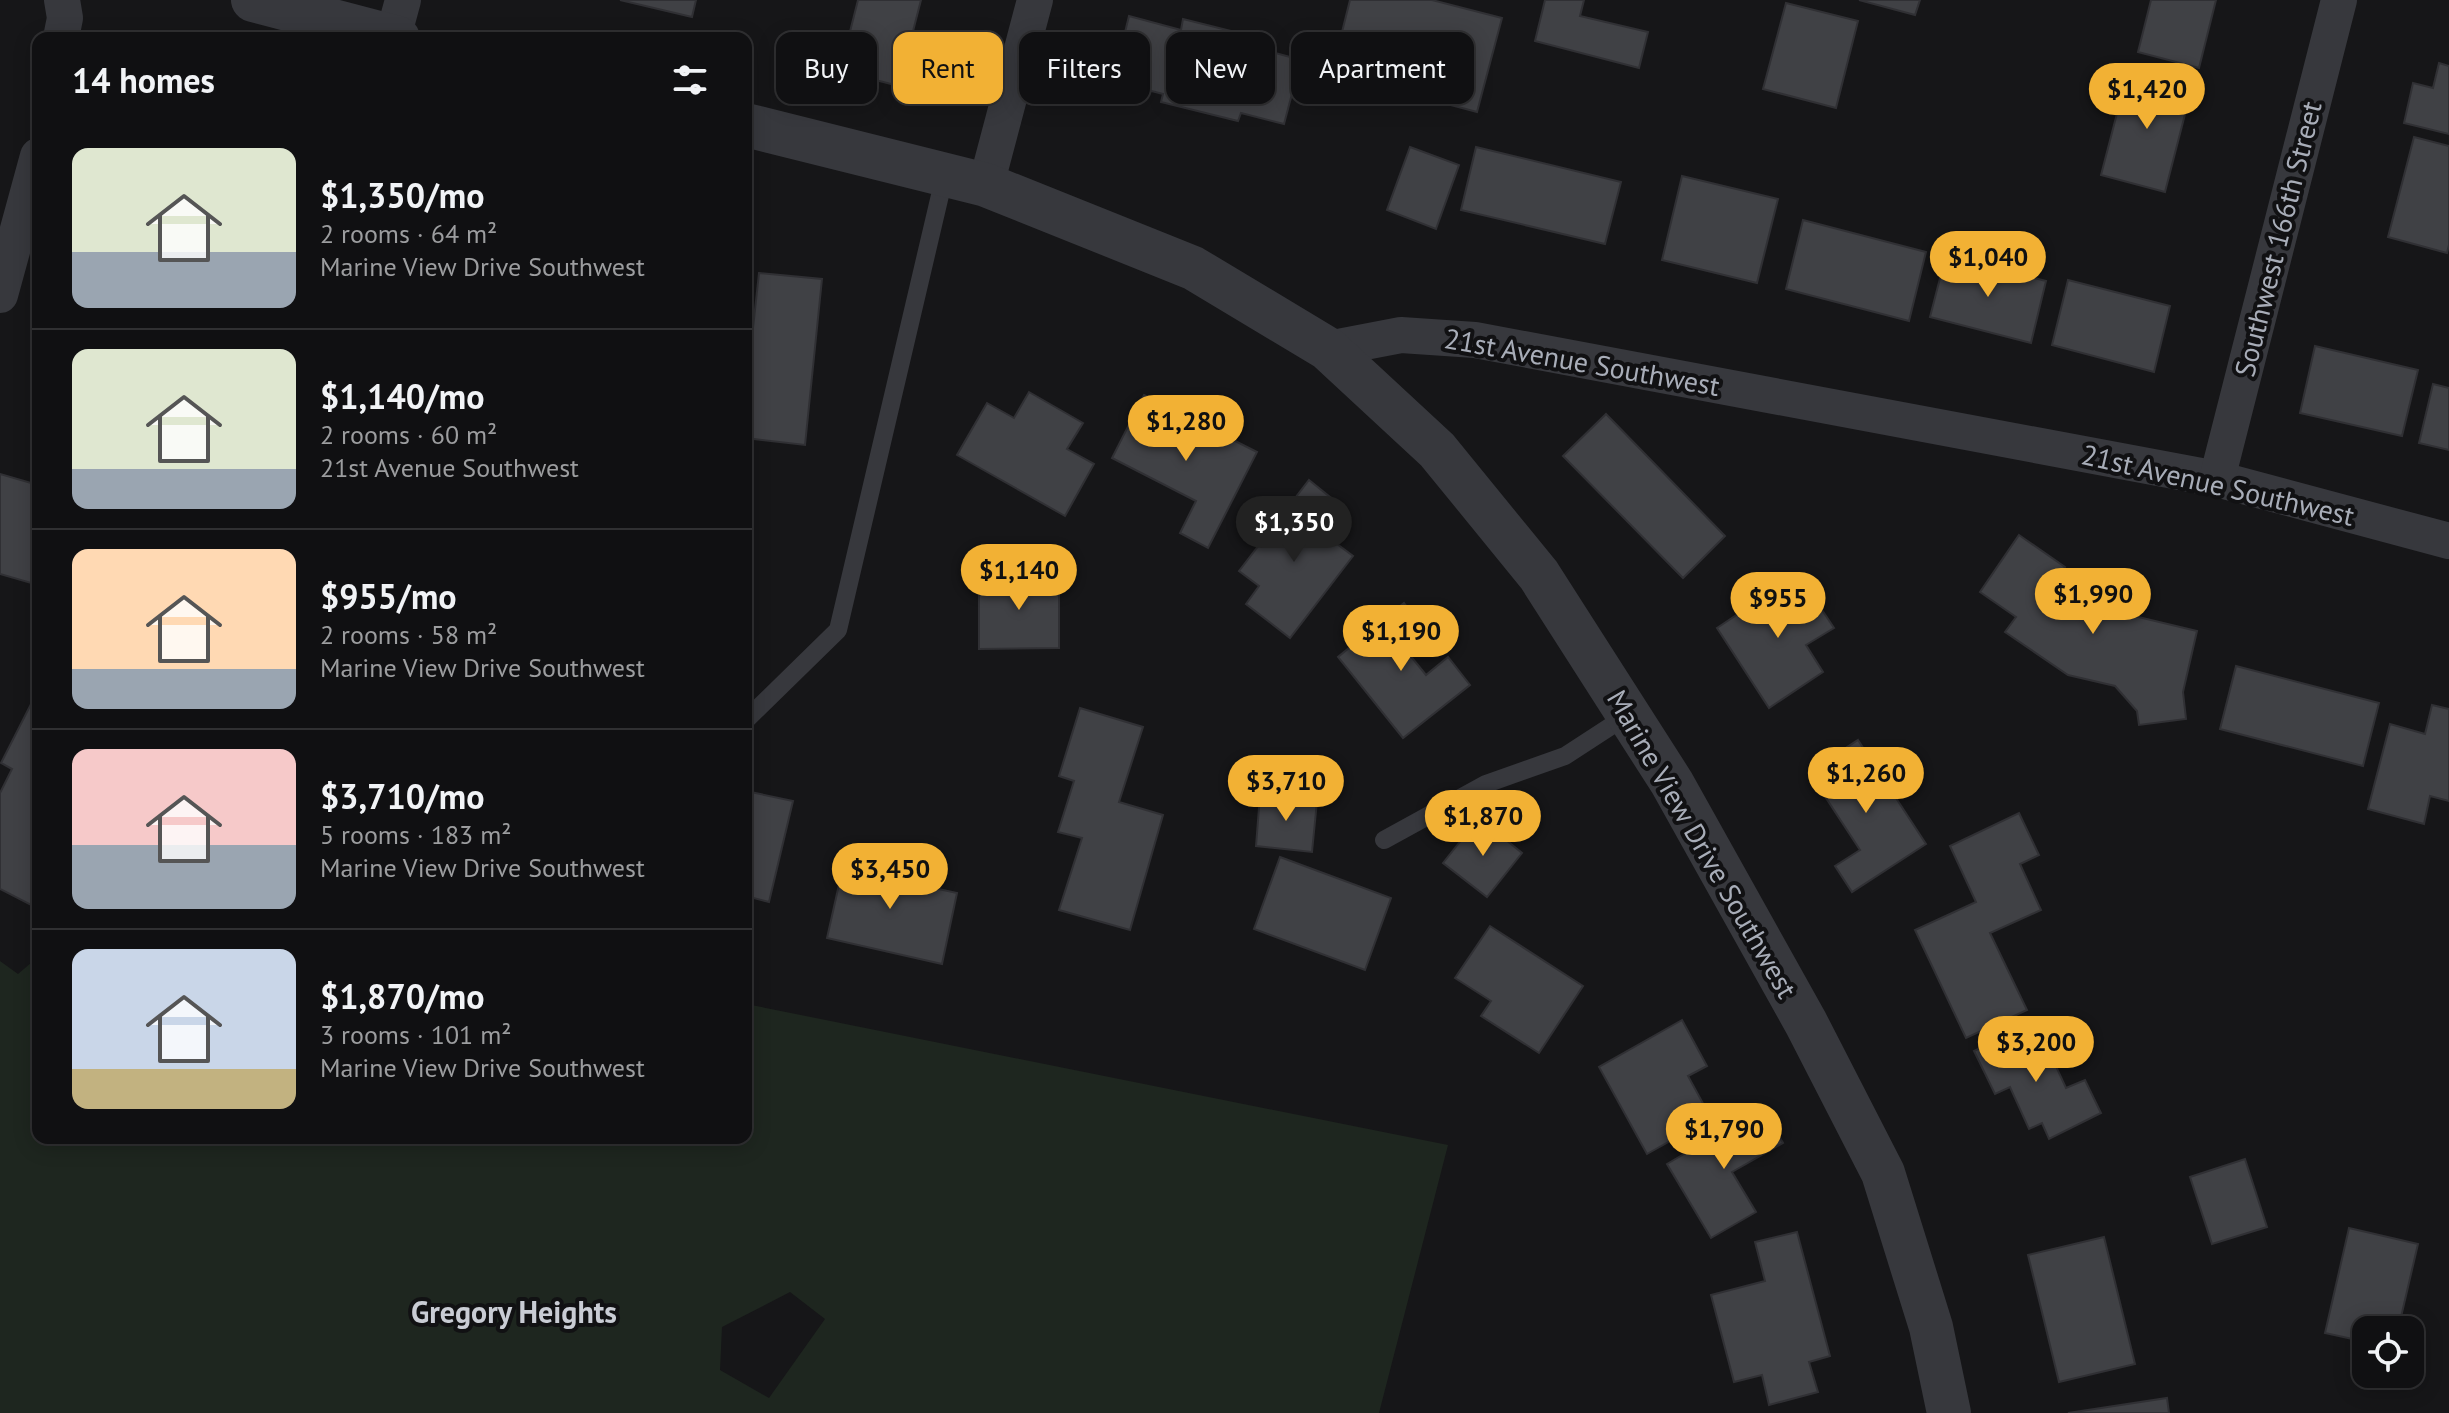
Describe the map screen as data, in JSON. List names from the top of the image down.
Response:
{
  "streets": {
    "street": ["Southwest 166th Street", "21st Avenue Southwest", "Marine View Drive Southwest"]
  },
  "crossings": [
    ["Southwest 166th Street", "21st Avenue Southwest"],
    ["21st Avenue Southwest", "Marine View Drive Southwest"]
  ],
  "districts": ["Gregory Heights"],
  "page": {
    "chip": [
      "Buy",
      "Rent",
      "Filters",
      "New",
      "Apartment"
    ],
    "heading": "14 homes",
    "price": [
      "$1,420",
      "$1,040",
      "$1,280",
      "$1,350",
      "$1,140",
      "$1,990",
      "$955",
      "$1,190",
      "$1,260",
      "$3,710",
      "$1,870",
      "$3,450",
      "$3,200",
      "$1,790"
    ],
    "list": [
      {
        "name": "$1,350/mo",
        "note": "2 rooms · 64 m² · Marine View Drive Southwest"
      },
      {
        "name": "$1,140/mo",
        "note": "2 rooms · 60 m² · 21st Avenue Southwest"
      },
      {
        "name": "$955/mo",
        "note": "2 rooms · 58 m² · Marine View Drive Southwest"
      },
      {
        "name": "$3,710/mo",
        "note": "5 rooms · 183 m² · Marine View Drive Southwest"
      },
      {
        "name": "$1,870/mo",
        "note": "3 rooms · 101 m² · Marine View Drive Southwest"
      }
    ]
  }
}
